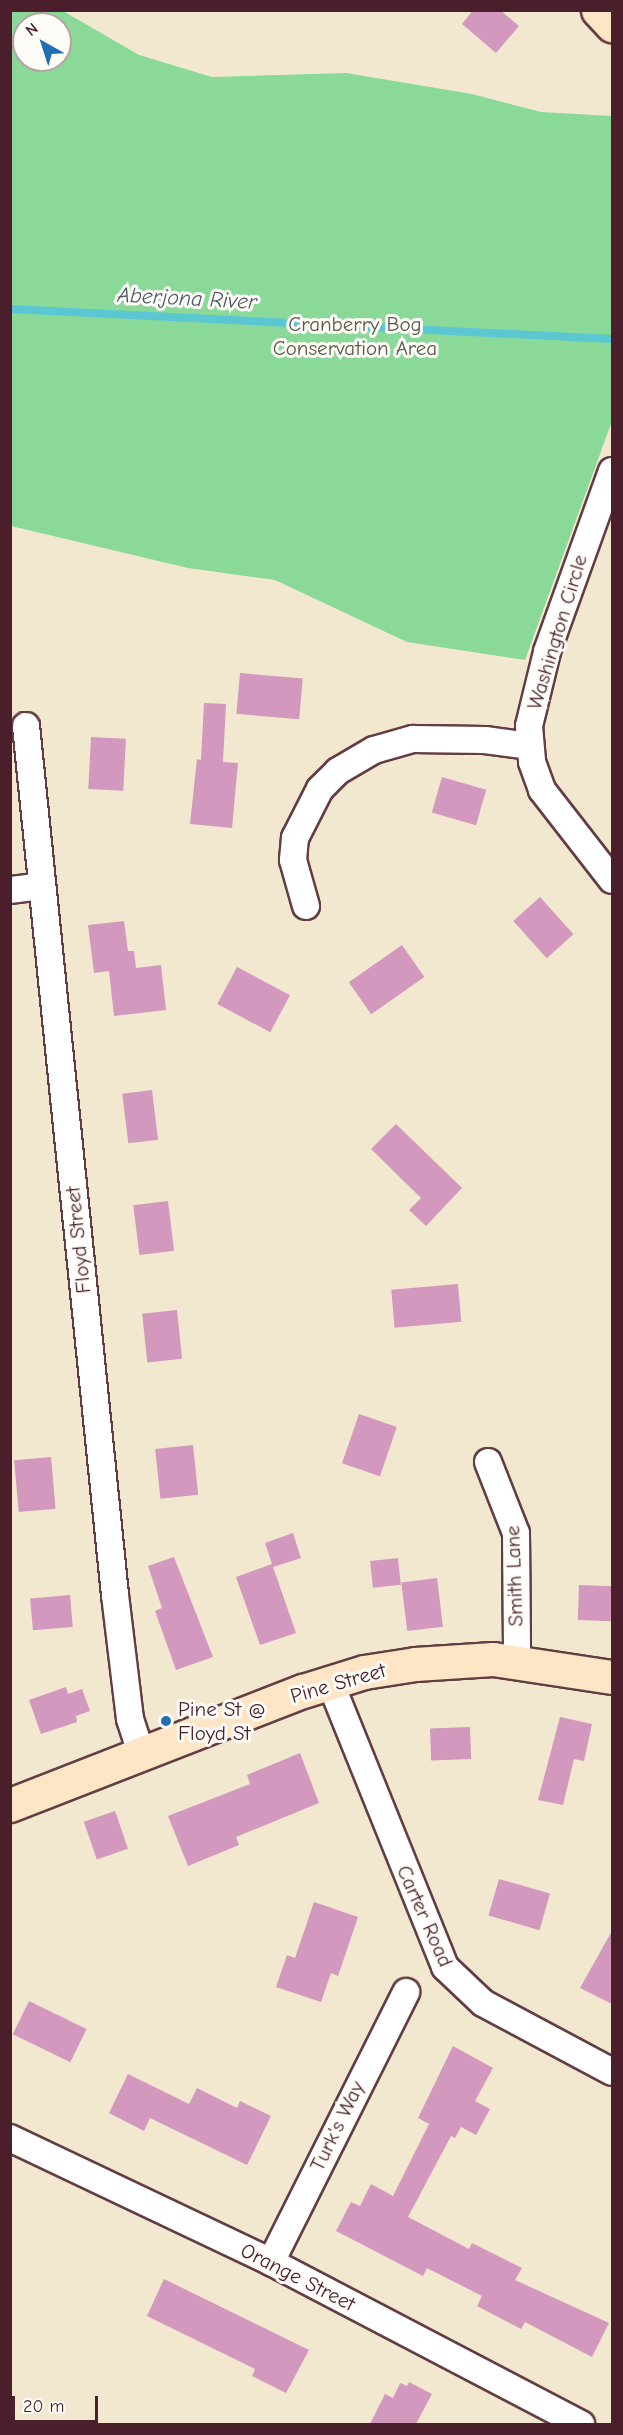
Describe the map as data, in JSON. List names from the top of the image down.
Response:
{
  "streets": {
    "street": [
      "Washington Circle",
      "Floyd Street",
      "Smith Lane",
      "Pine Street",
      "Carter Road",
      "Turk's Way",
      "Orange Street"
    ]
  },
  "crossings": [
    ["Floyd Street", "Pine Street"],
    ["Smith Lane", "Pine Street"],
    ["Pine Street", "Carter Road"],
    ["Turk's Way", "Orange Street"]
  ],
  "water": ["Aberjona River"],
  "parks": ["Cranberry Bog Conservation Area"],
  "places": ["Pine St @ Floyd St"],
  "scale_bar": "20 m",
  "north": "top left"
}
